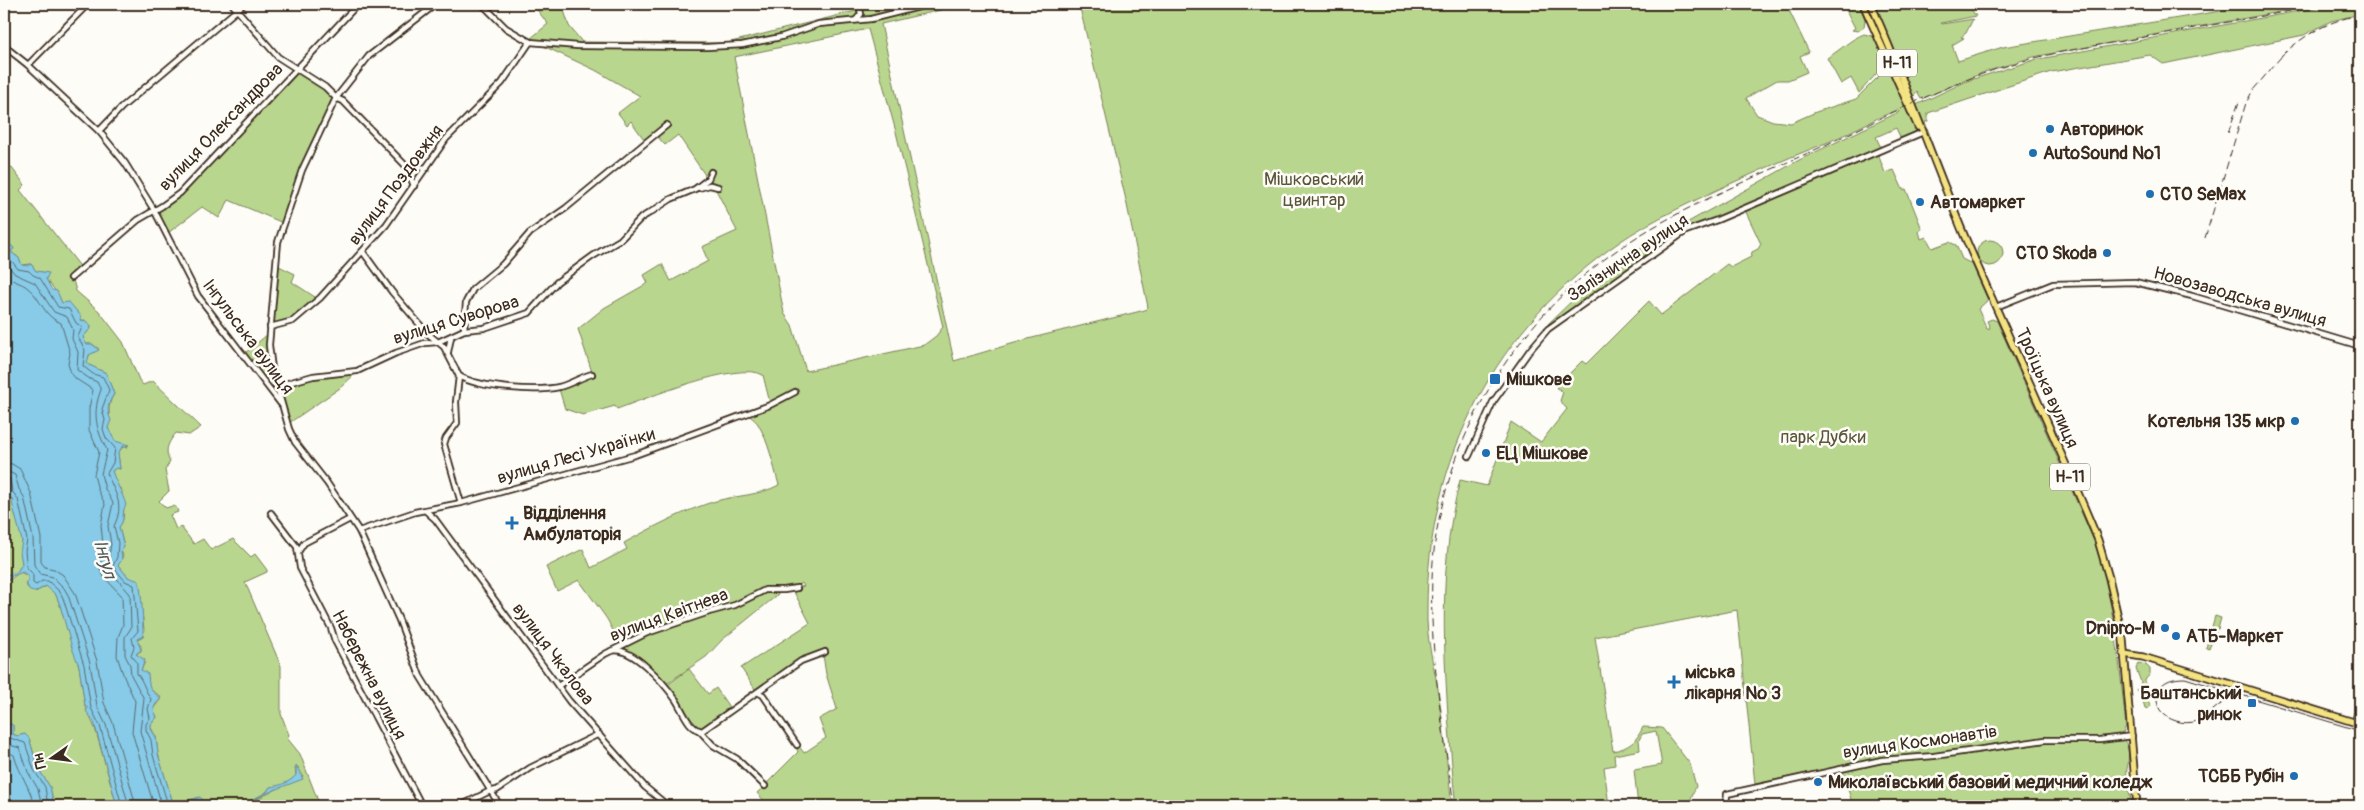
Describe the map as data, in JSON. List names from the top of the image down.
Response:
{
  "streets": {
    "main road": ["Н-11", "Троїцька вулиця"],
    "street": [
      "вулиця Олександрова",
      "вулиця Поздовжня",
      "Залізнична вулиця",
      "Новозаводська вулиця",
      "вулиця Суворова",
      "Інгульська вулиця",
      "вулиця Лесі Українки",
      "вулиця Квітнева",
      "вулиця Чкалова",
      "Набережна вулиця",
      "вулиця Космонавтів"
    ]
  },
  "crossings": [
    ["Н-11", "Залізнична вулиця"],
    ["Н-11", "Троїцька вулиця"],
    ["вулиця Олександрова", "Інгульська вулиця"],
    ["Залізнична вулиця", "Троїцька вулиця"],
    ["Новозаводська вулиця", "Троїцька вулиця"],
    ["Інгульська вулиця", "вулиця Лесі Українки"],
    ["Троїцька вулиця", "вулиця Космонавтів"],
    ["вулиця Лесі Українки", "вулиця Чкалова"],
    ["вулиця Квітнева", "вулиця Чкалова"]
  ],
  "water": ["Інгул"],
  "parks": ["Мішковський цвинтар", "парк Дубки"],
  "places": {
    "other": [
      "Авторинок",
      "AutoSound №1",
      "СТО SeMax",
      "Автомаркет",
      "СТО Skoda",
      "Котельня 135 мкр",
      "ЕЦ Мішкове",
      "Dnipro-M",
      "АТБ-Маркет",
      "ТСББ Рубін",
      "Миколаївський базовий медичний коледж"
    ],
    "transit": ["Мішкове", "Баштанський ринок"],
    "health": ["Відділення Амбулаторія", "міська лікарня № 3"]
  },
  "north": "left"
}
